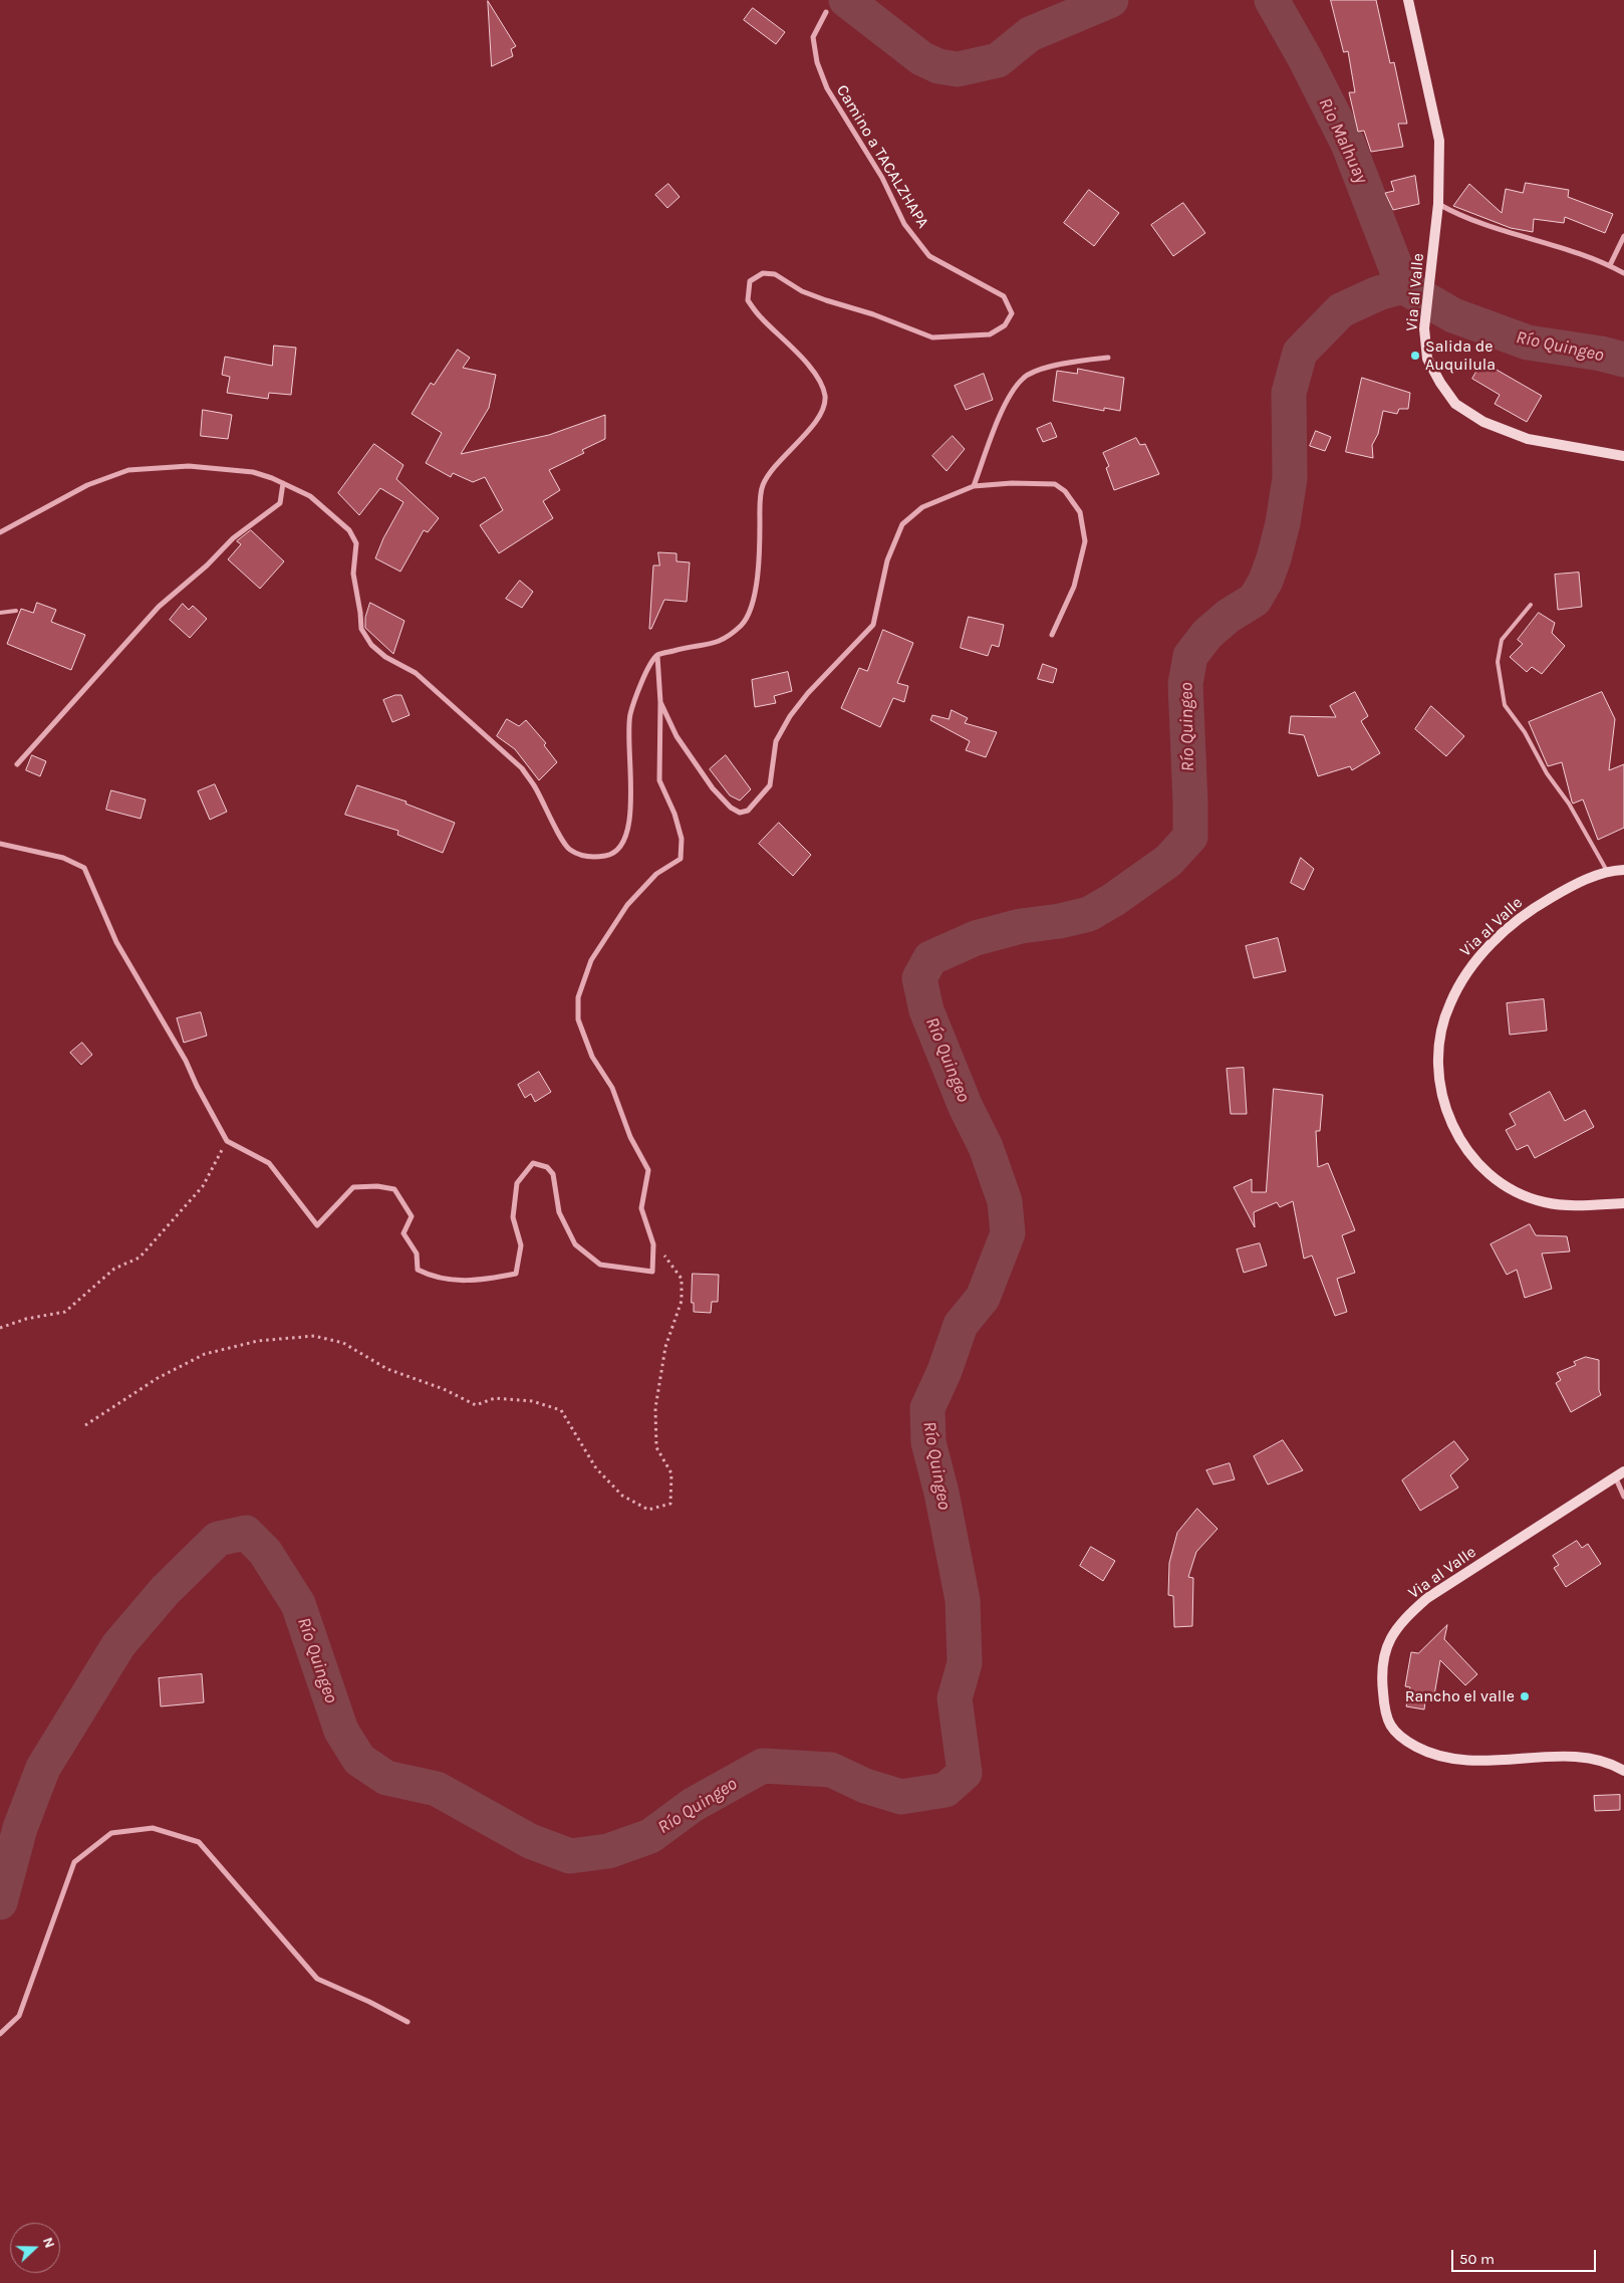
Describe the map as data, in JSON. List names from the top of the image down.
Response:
{
  "streets": {
    "main road": ["Via al Valle"],
    "street": ["Camino a TACALZHAPA"]
  },
  "water": ["Rio Malhuay", "Río Quingeo"],
  "places": ["Salida de Auquilula", "Rancho el valle"],
  "scale_bar": "50 m",
  "north": "right"
}
